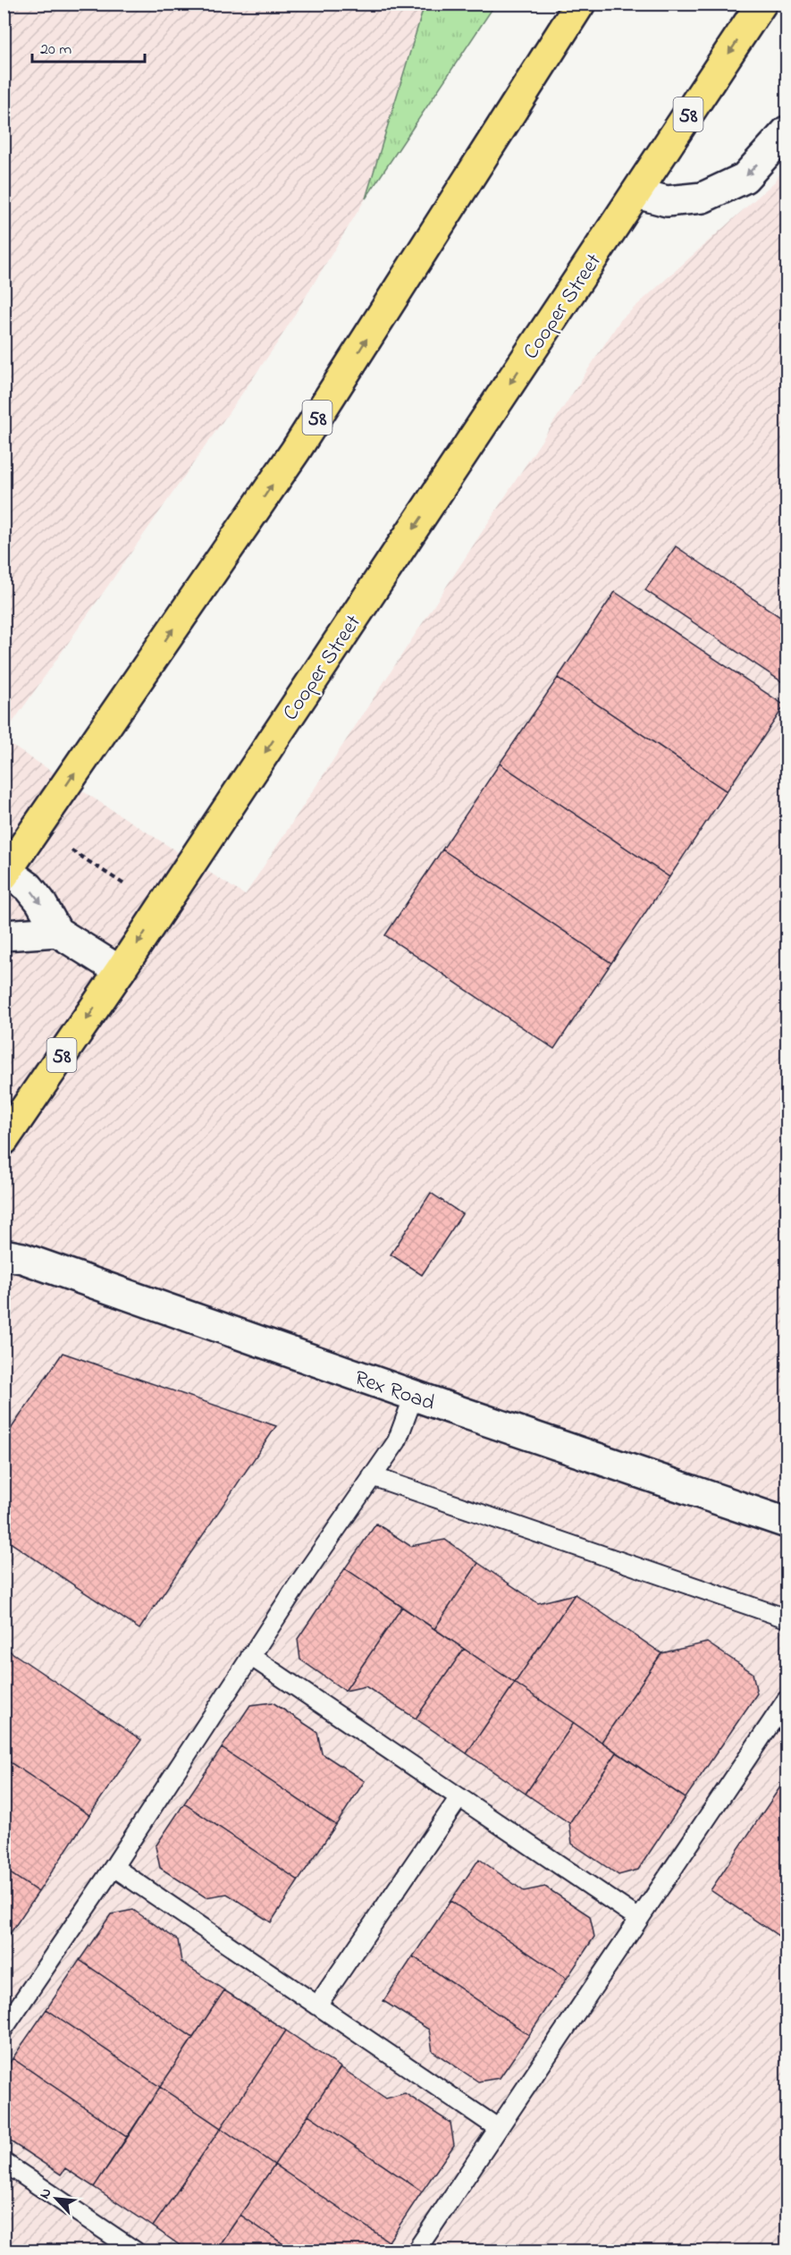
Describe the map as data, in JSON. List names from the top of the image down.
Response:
{
  "streets": {
    "main road": ["58", "Cooper Street"],
    "street": ["Rex Road"]
  },
  "scale_bar": "20 m",
  "north": "top left"
}
